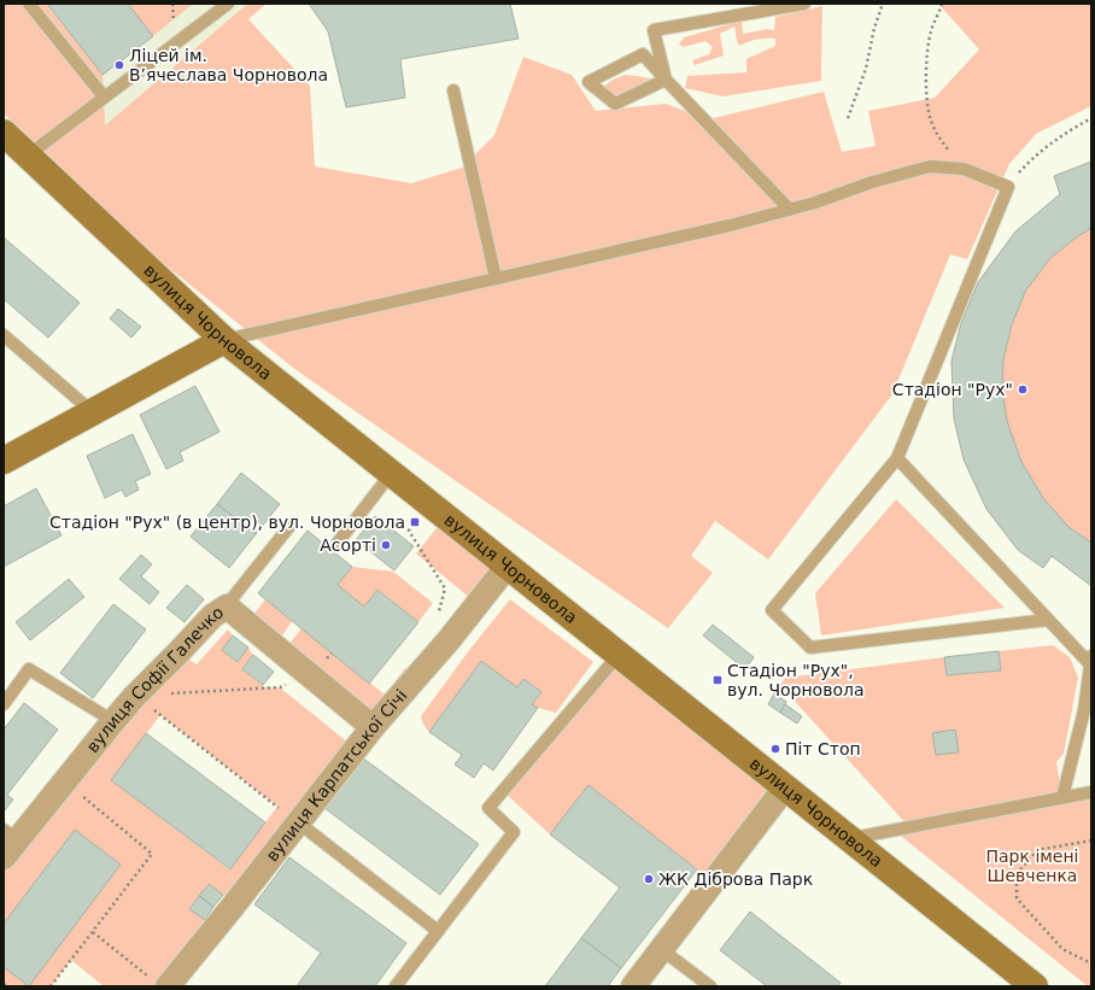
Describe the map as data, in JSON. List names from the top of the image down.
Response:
{
  "streets": {
    "main road": ["вулиця Чорновола"],
    "street": ["вулиця Софії Галечко", "вулиця Карпатської Січі"]
  },
  "crossings": [
    ["вулиця Чорновола", "вулиця Карпатської Січі"],
    ["вулиця Софії Галечко", "вулиця Карпатської Січі"]
  ],
  "parks": ["Парк імені Шевченка"],
  "places": {
    "other": [
      "Ліцей ім. Вʼячеслава Чорновола",
      "Стадіон \"Рух\"",
      "Асорті",
      "Піт Стоп",
      "ЖК Діброва Парк"
    ],
    "transit": ["Стадіон \"Рух\" (в центр), вул. Чорновола", "Стадіон \"Рух\", вул. Чорновола"]
  }
}
